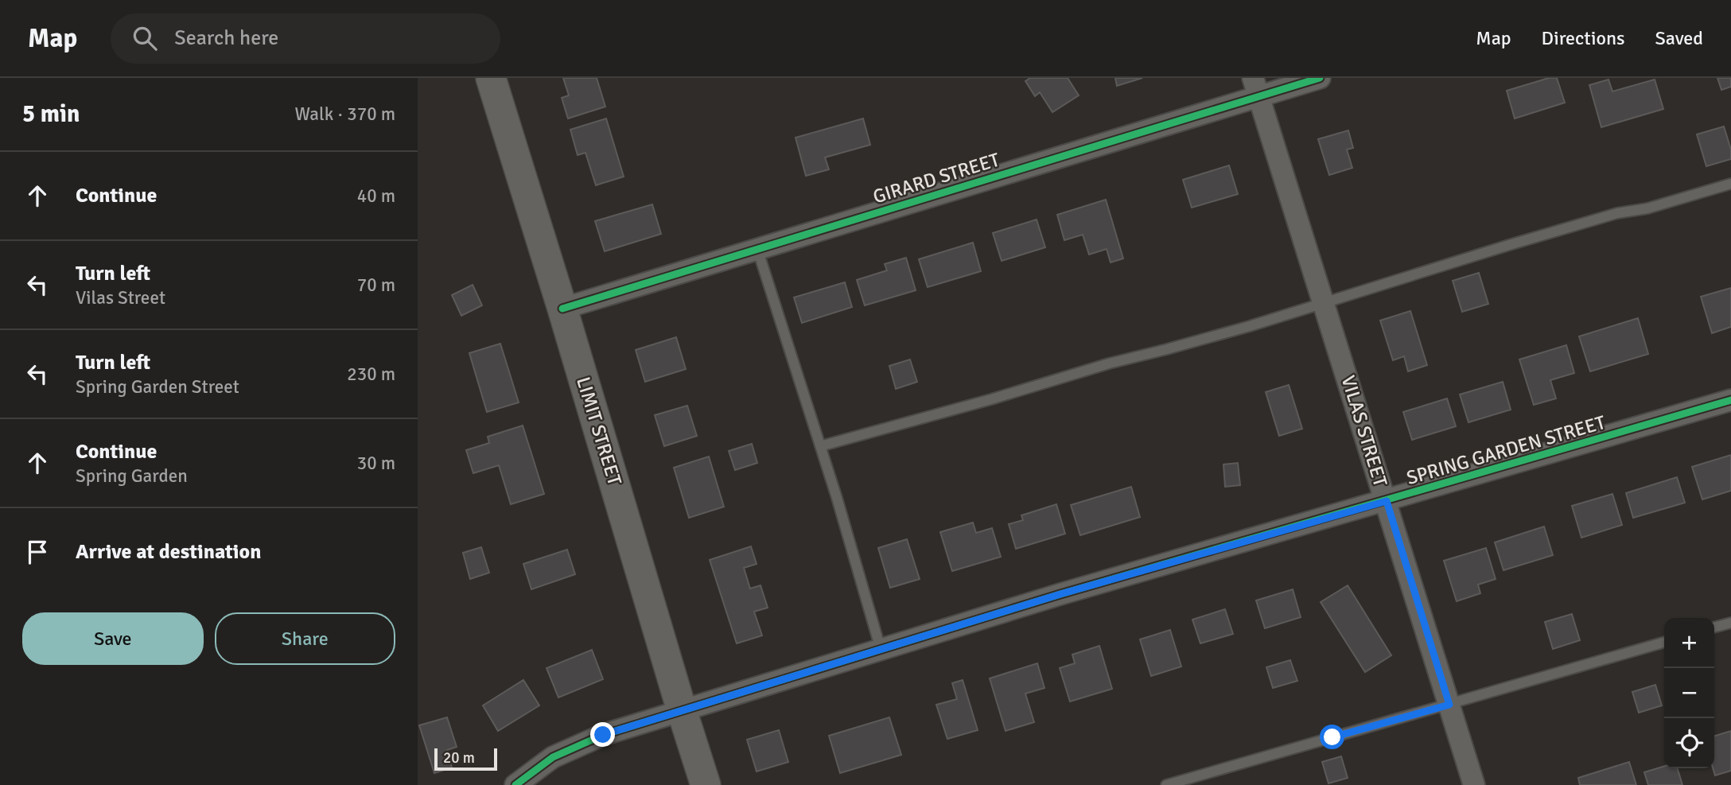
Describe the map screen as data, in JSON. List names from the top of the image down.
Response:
{
  "streets": {
    "street": [
      "GIRARD STREET",
      "LIMIT STREET",
      "VILAS STREET",
      "SPRING GARDEN STREET"
    ]
  },
  "crossings": [
    ["GIRARD STREET", "LIMIT STREET"],
    ["GIRARD STREET", "VILAS STREET"],
    ["LIMIT STREET", "SPRING GARDEN STREET"],
    ["VILAS STREET", "SPRING GARDEN STREET"]
  ],
  "scale_bar": "20 m",
  "page": {
    "header": "Map",
    "search": "Search here",
    "nav": ["Map", "Directions", "Saved"],
    "heading": ["5 min", "Walk · 370 m"],
    "list": [
      ["Continue", "40 m"],
      ["Turn left", "Vilas Street", "70 m"],
      ["Turn left", "Spring Garden Street", "230 m"],
      ["Continue", "Spring Garden", "30 m"],
      "Arrive at destination"
    ],
    "buttons": ["Save", "Share"],
    "map_buttons": ["+", "−"],
    "scale": "20 m"
  }
}
